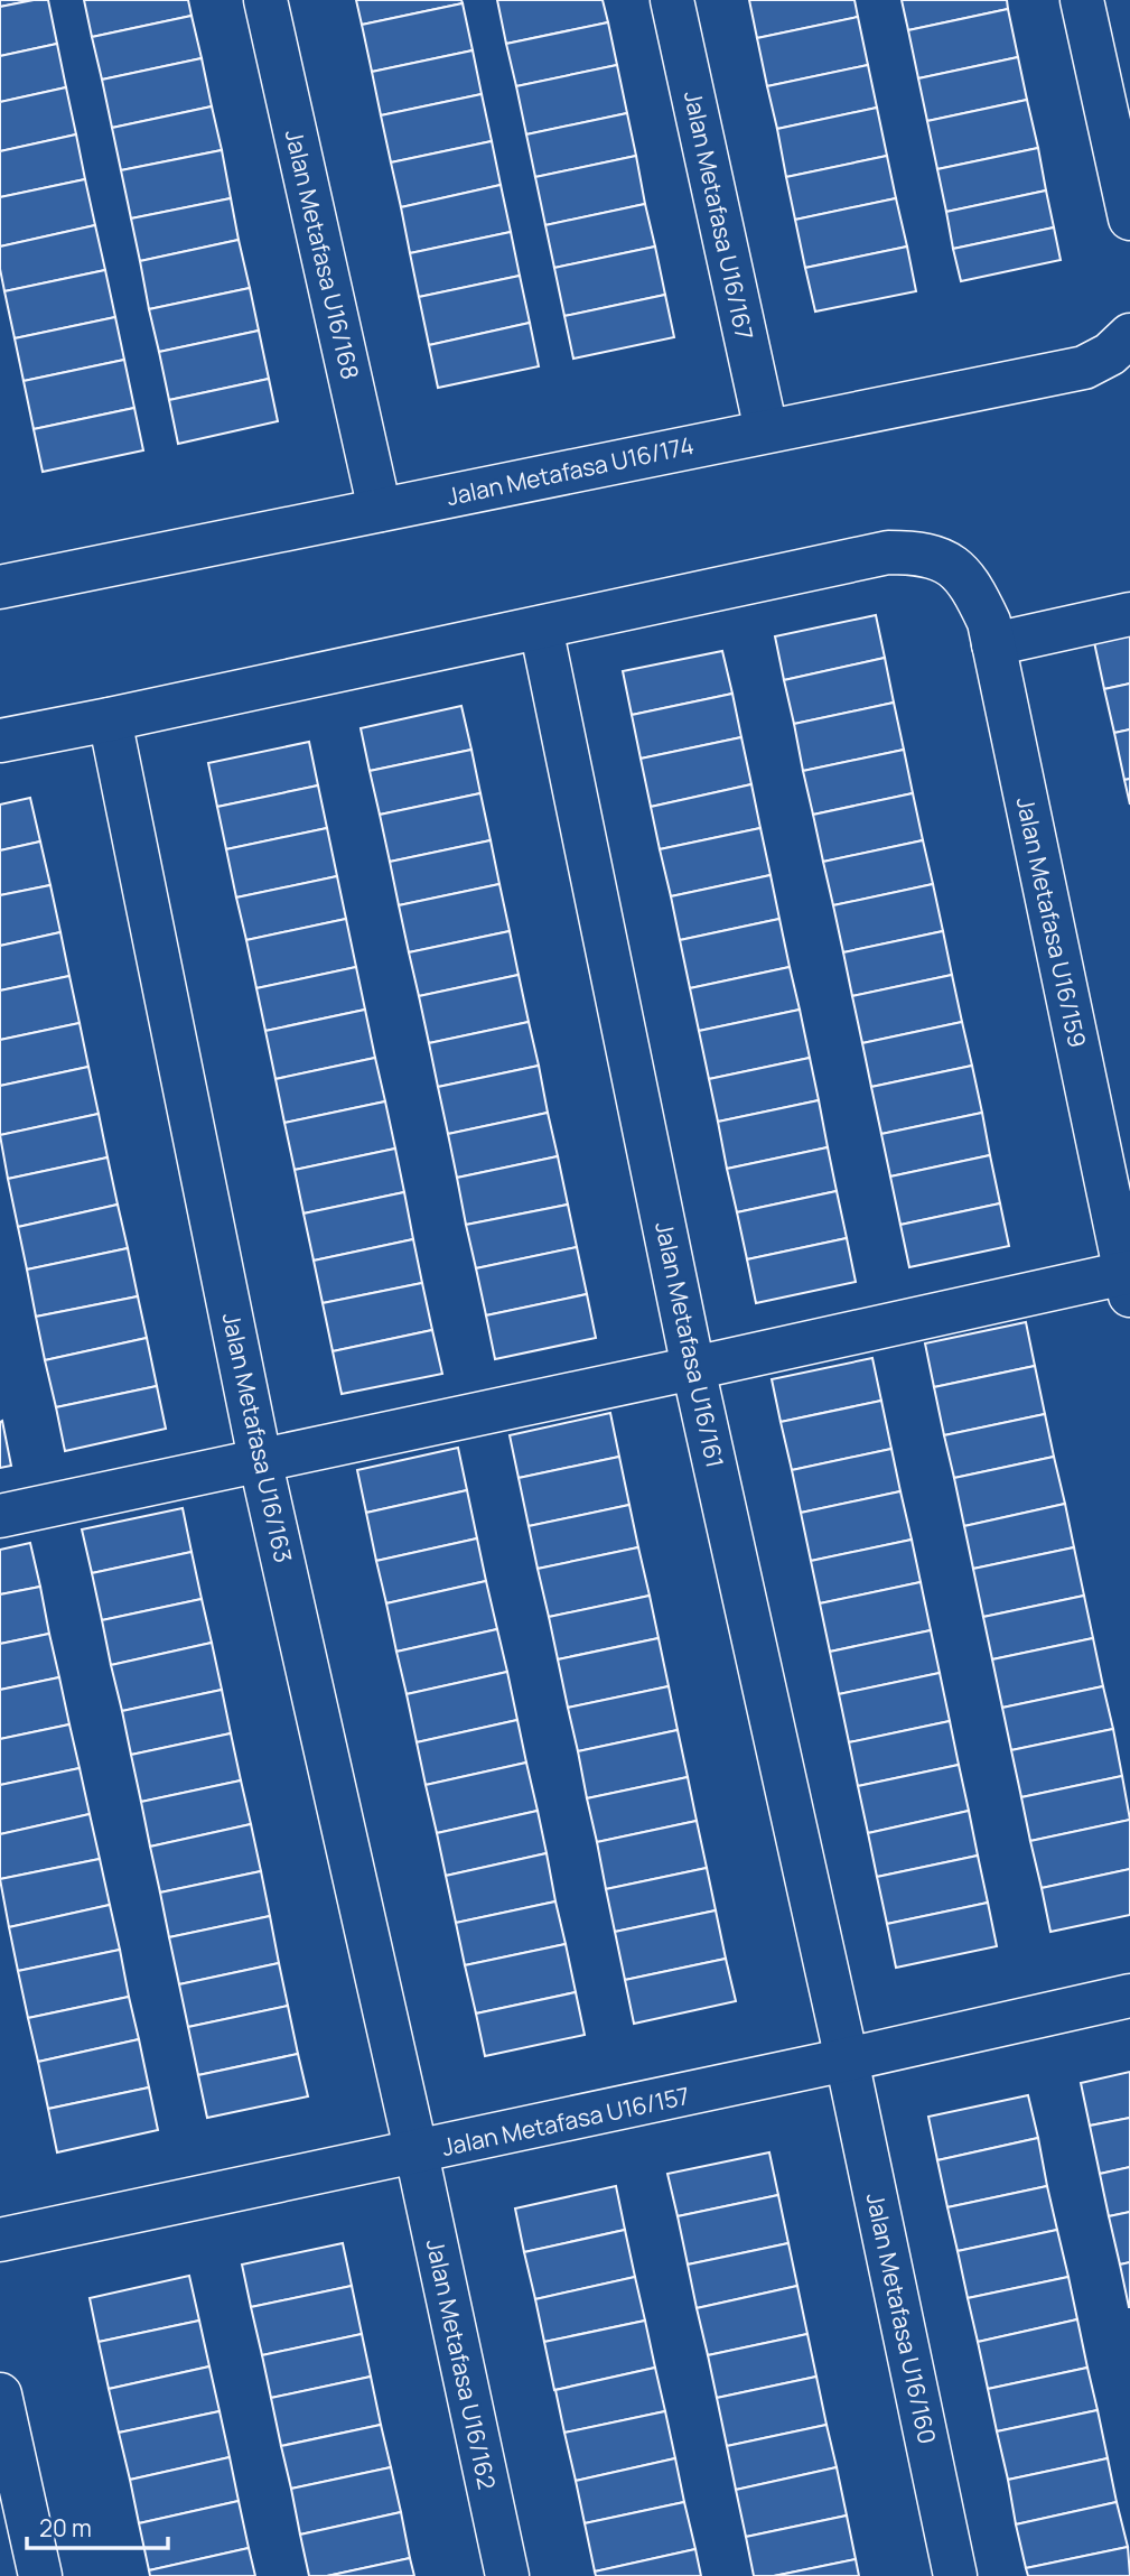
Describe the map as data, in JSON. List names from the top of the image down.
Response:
{
  "streets": {
    "street": [
      "Jalan Metafasa U16/167",
      "Jalan Metafasa U16/168",
      "Jalan Metafasa U16/174",
      "Jalan Metafasa U16/159",
      "Jalan Metafasa U16/161",
      "Jalan Metafasa U16/163",
      "Jalan Metafasa U16/157",
      "Jalan Metafasa U16/160",
      "Jalan Metafasa U16/162"
    ]
  },
  "crossings": [
    ["Jalan Metafasa U16/167", "Jalan Metafasa U16/174"],
    ["Jalan Metafasa U16/168", "Jalan Metafasa U16/174"],
    ["Jalan Metafasa U16/159", "Jalan Metafasa U16/161"],
    ["Jalan Metafasa U16/161", "Jalan Metafasa U16/157"],
    ["Jalan Metafasa U16/161", "Jalan Metafasa U16/160"],
    ["Jalan Metafasa U16/163", "Jalan Metafasa U16/157"],
    ["Jalan Metafasa U16/163", "Jalan Metafasa U16/162"],
    ["Jalan Metafasa U16/157", "Jalan Metafasa U16/160"],
    ["Jalan Metafasa U16/157", "Jalan Metafasa U16/162"]
  ],
  "scale_bar": "20 m"
}
